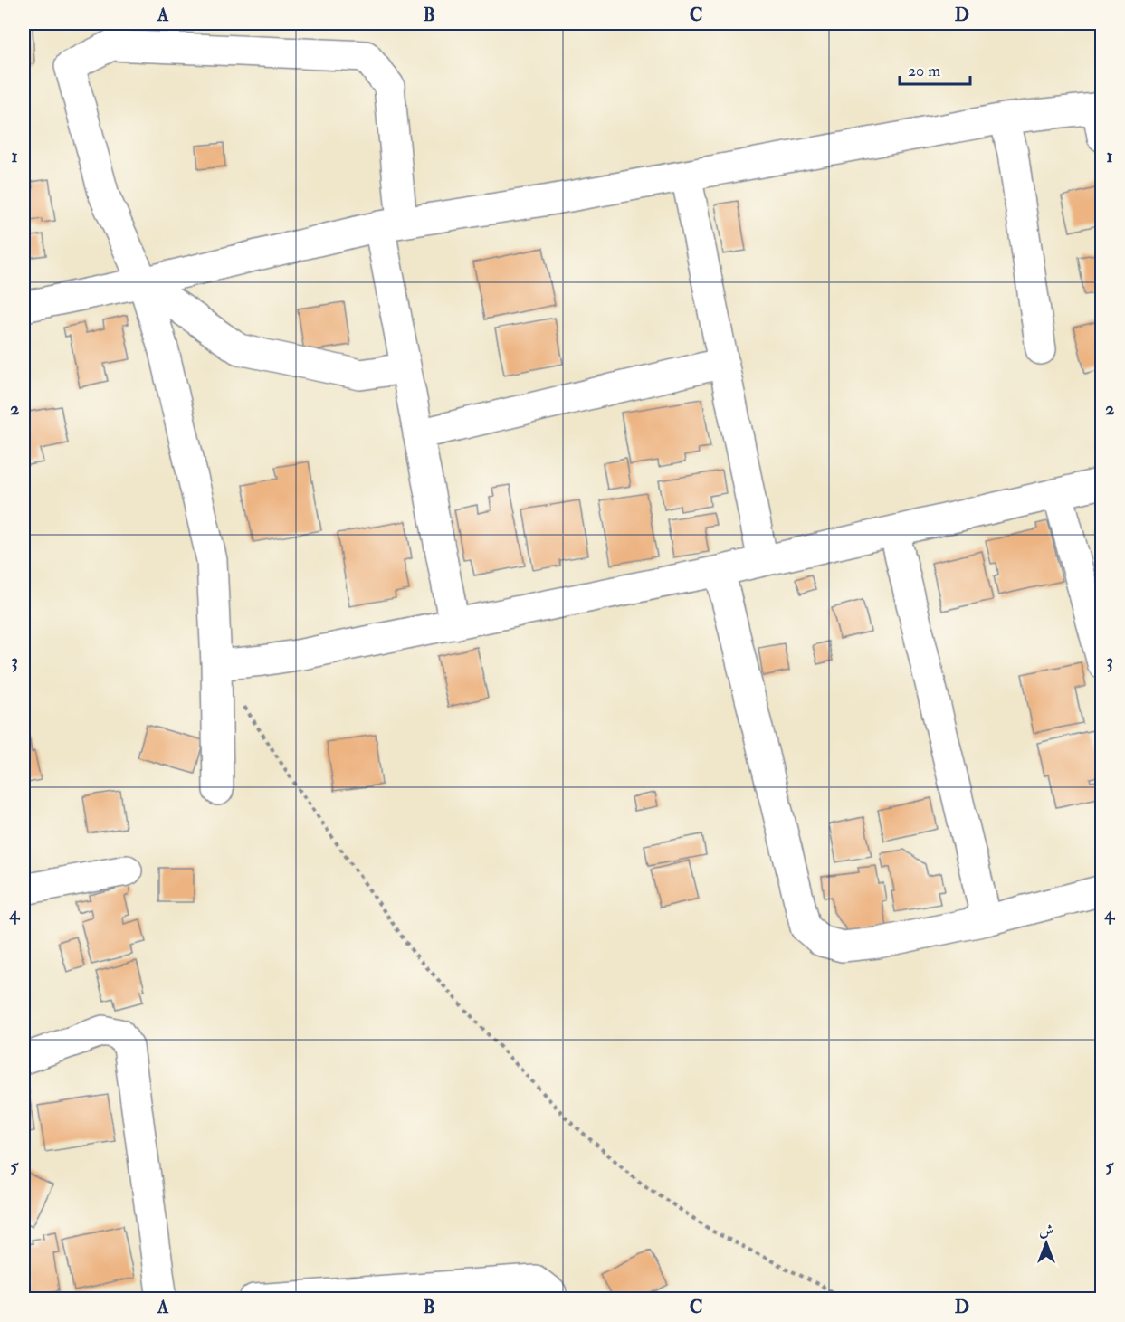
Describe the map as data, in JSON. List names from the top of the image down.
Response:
{
  "scale_bar": "20 m",
  "north": "top",
  "grid": {
    "columns": [
      "A",
      "B",
      "C",
      "D"
    ],
    "rows": [
      "1",
      "2",
      "3",
      "4",
      "5"
    ]
  }
}
